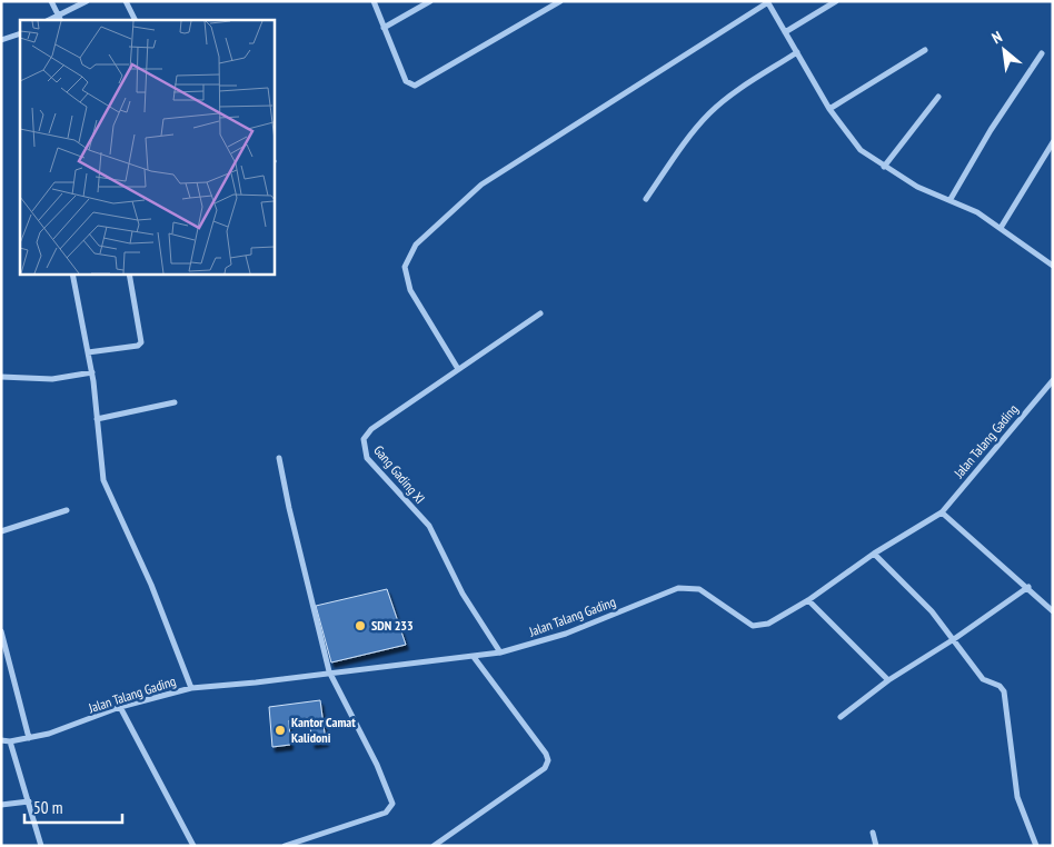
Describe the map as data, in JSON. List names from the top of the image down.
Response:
{
  "streets": {
    "street": ["Jalan Talang Gading", "Gang Gading XI"]
  },
  "crossings": [
    ["Jalan Talang Gading", "Gang Gading XI"]
  ],
  "places": ["SDN 233", "Kantor Camat Kalidoni"],
  "scale_bar": "50 m",
  "north": "top left"
}
